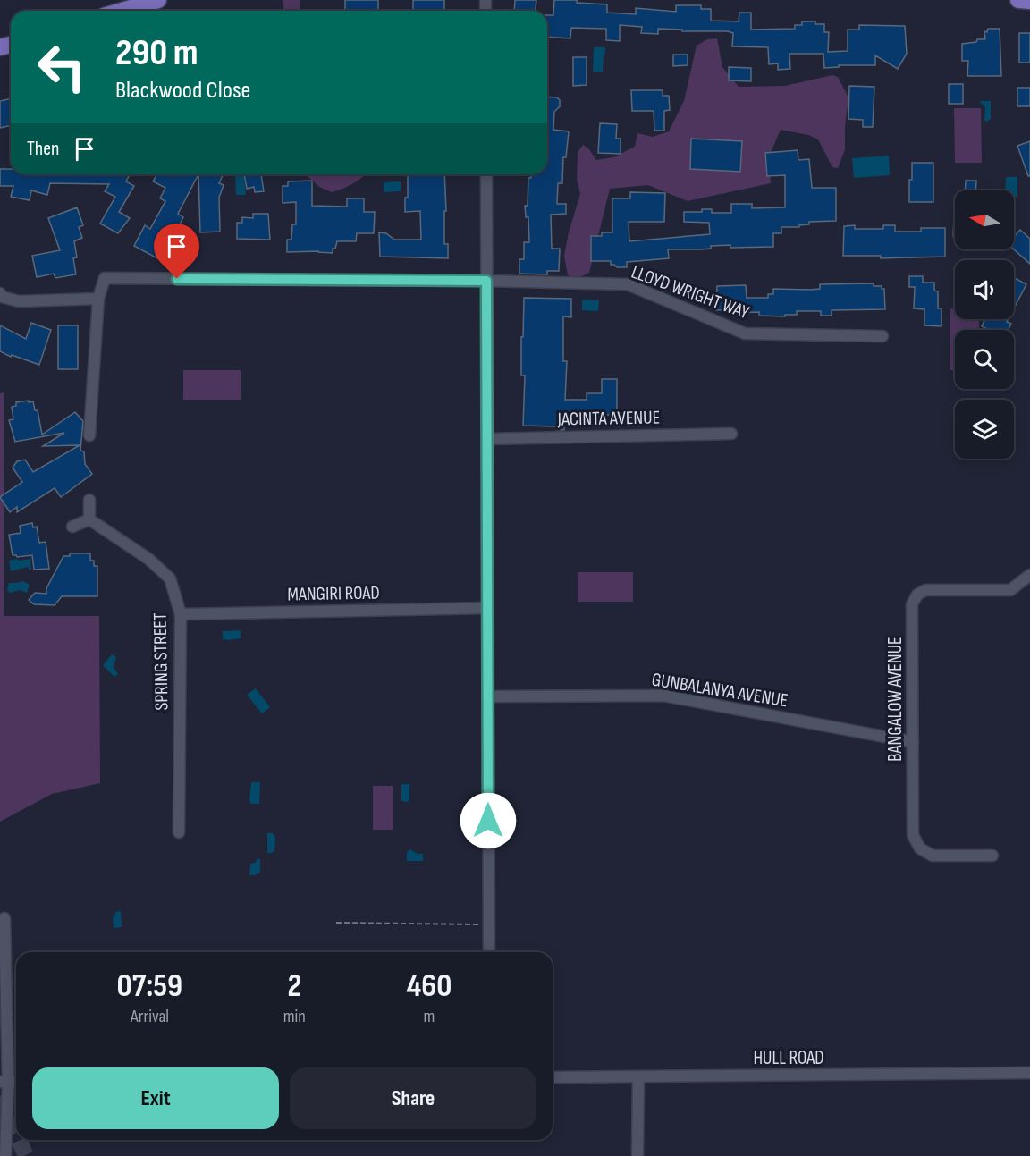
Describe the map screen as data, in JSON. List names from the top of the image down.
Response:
{
  "streets": {
    "street": [
      "LLOYD WRIGHT WAY",
      "JACINTA AVENUE",
      "MANGIRI ROAD",
      "SPRING STREET",
      "GUNBALANYA AVENUE",
      "BANGALOW AVENUE",
      "HULL ROAD"
    ]
  },
  "crossings": [
    ["MANGIRI ROAD", "SPRING STREET"],
    ["GUNBALANYA AVENUE", "BANGALOW AVENUE"]
  ],
  "north": "left",
  "page": {
    "turn": ["290 m", "Blackwood Close"],
    "then": "Then",
    "eta": [
      "07:59",
      "Arrival",
      "2",
      "min",
      "460",
      "m"
    ],
    "buttons": ["Exit", "Share"]
  }
}
